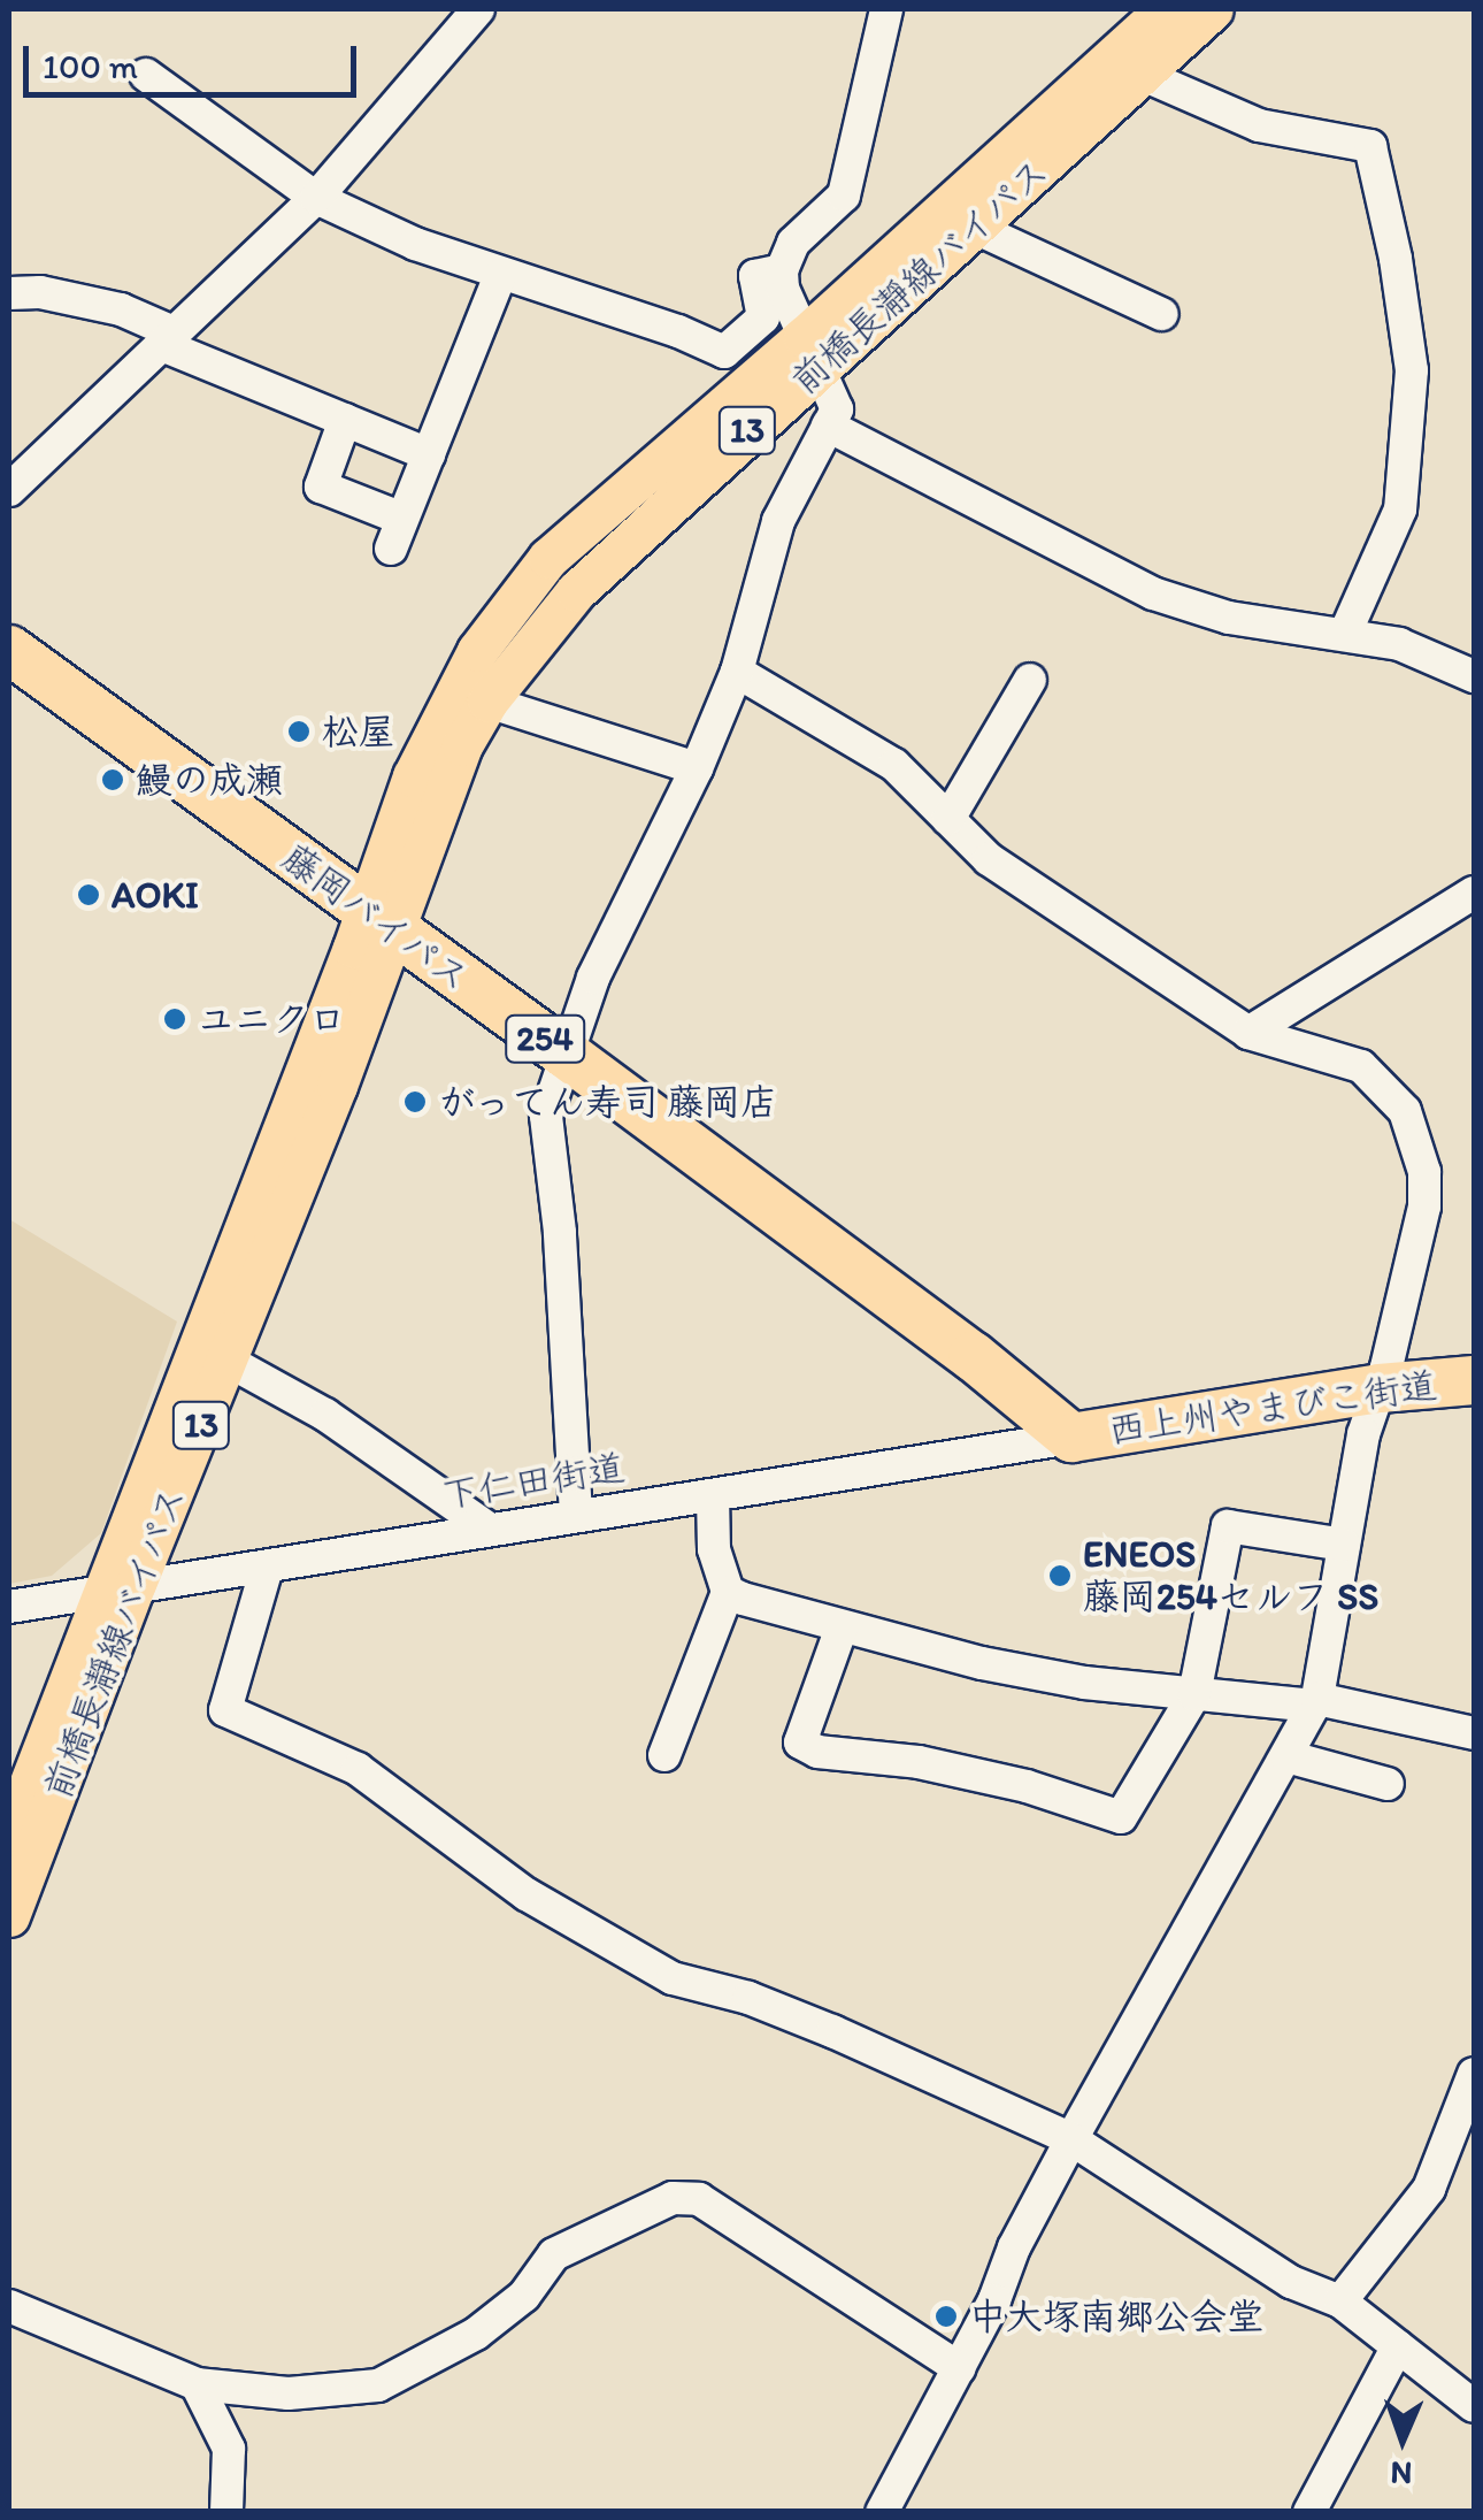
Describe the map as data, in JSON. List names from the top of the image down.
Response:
{
  "streets": {
    "highway": ["藤岡バイパス", "254", "西上州やまびこ街道"],
    "main road": ["前橋長瀞線バイパス", "13"],
    "street": ["下仁田街道"]
  },
  "crossings": [
    ["前橋長瀞線バイパス", "藤岡バイパス"],
    ["前橋長瀞線バイパス", "下仁田街道"],
    ["藤岡バイパス", "西上州やまびこ街道"],
    ["藤岡バイパス", "下仁田街道"],
    ["西上州やまびこ街道", "下仁田街道"]
  ],
  "places": [
    "松屋",
    "鰻の成瀬",
    "AOKI",
    "ユニクロ",
    "がってん寿司 藤岡店",
    "ENEOS 藤岡254セルフ SS",
    "中大塚南郷公会堂"
  ],
  "scale_bar": "100 m",
  "north": "bottom"
}
